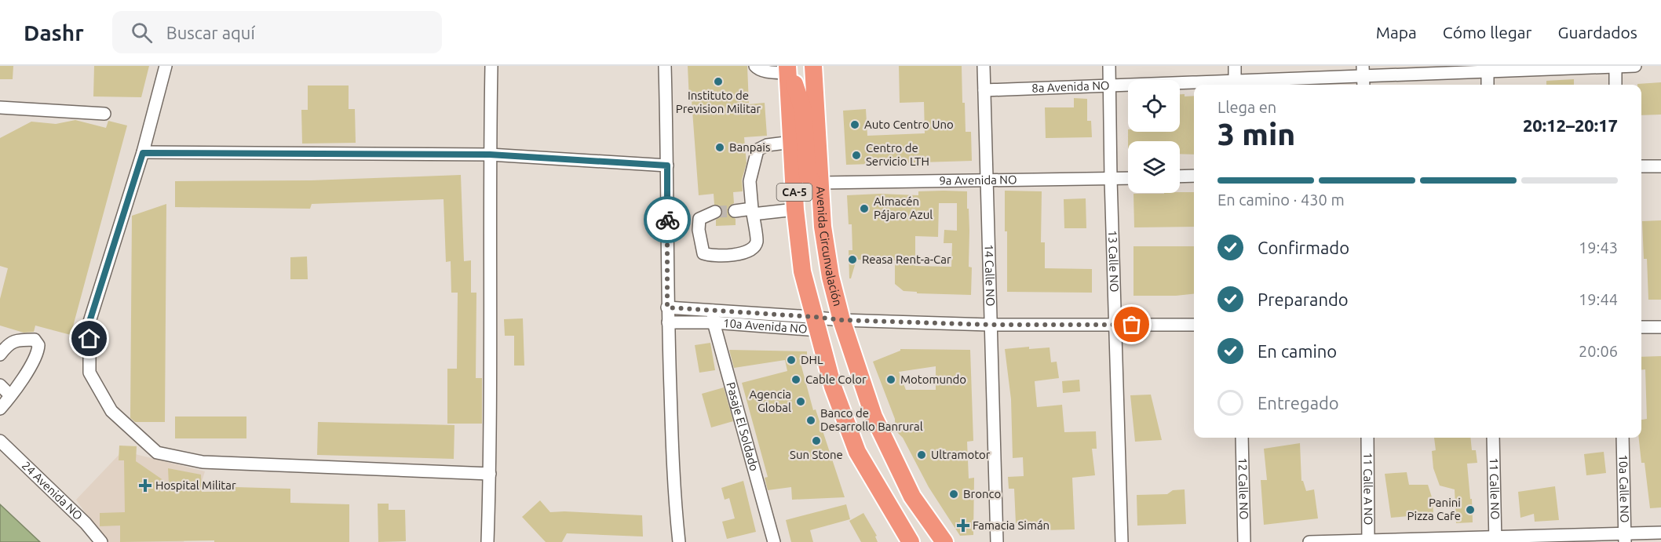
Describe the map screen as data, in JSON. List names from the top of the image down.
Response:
{
  "streets": {
    "highway": ["CA-5", "Avenida Circunvalación"],
    "street": [
      "8a Avenida NO",
      "9a Avenida NO",
      "13 Calle NO",
      "14 Calle NO",
      "10a Avenida NO",
      "Pasaje El Soldado",
      "12 Calle NO",
      "11 Calle A NO",
      "11 Calle NO",
      "10a Calle NO",
      "24 Avenida NO"
    ]
  },
  "crossings": [
    ["8a Avenida NO", "13 Calle NO"],
    ["8a Avenida NO", "14 Calle NO"],
    ["9a Avenida NO", "Avenida Circunvalación"],
    ["9a Avenida NO", "13 Calle NO"],
    ["9a Avenida NO", "14 Calle NO"],
    ["CA-5", "10a Avenida NO"],
    ["Avenida Circunvalación", "10a Avenida NO"],
    ["13 Calle NO", "10a Avenida NO"],
    ["14 Calle NO", "10a Avenida NO"],
    ["10a Avenida NO", "Pasaje El Soldado"]
  ],
  "places": {
    "other": [
      "Instituto de Prevision Militar",
      "Auto Centro Uno",
      "Banpais",
      "Centro de Servicio LTH",
      "Almacén Pájaro Azul",
      "Reasa Rent-a-Car",
      "DHL",
      "Cable Color",
      "Motomundo",
      "Agencia Global",
      "Banco de Desarrollo Banrural",
      "Sun Stone",
      "Ultramotor",
      "Bronco",
      "Panini Pizza Cafe"
    ],
    "health": ["Hospital Militar", "Famacia Simán"]
  },
  "page": {
    "header": "Dashr",
    "search": "Buscar aquí",
    "nav": ["Mapa", "Cómo llegar", "Guardados"],
    "heading": ["3 min", "Llega en", "20:12–20:17"],
    "bar": "En camino · 430 m",
    "list": [
      ["Confirmado", "19:43"],
      ["Preparando", "19:44"],
      ["En camino", "20:06"],
      "Entregado"
    ]
  }
}
